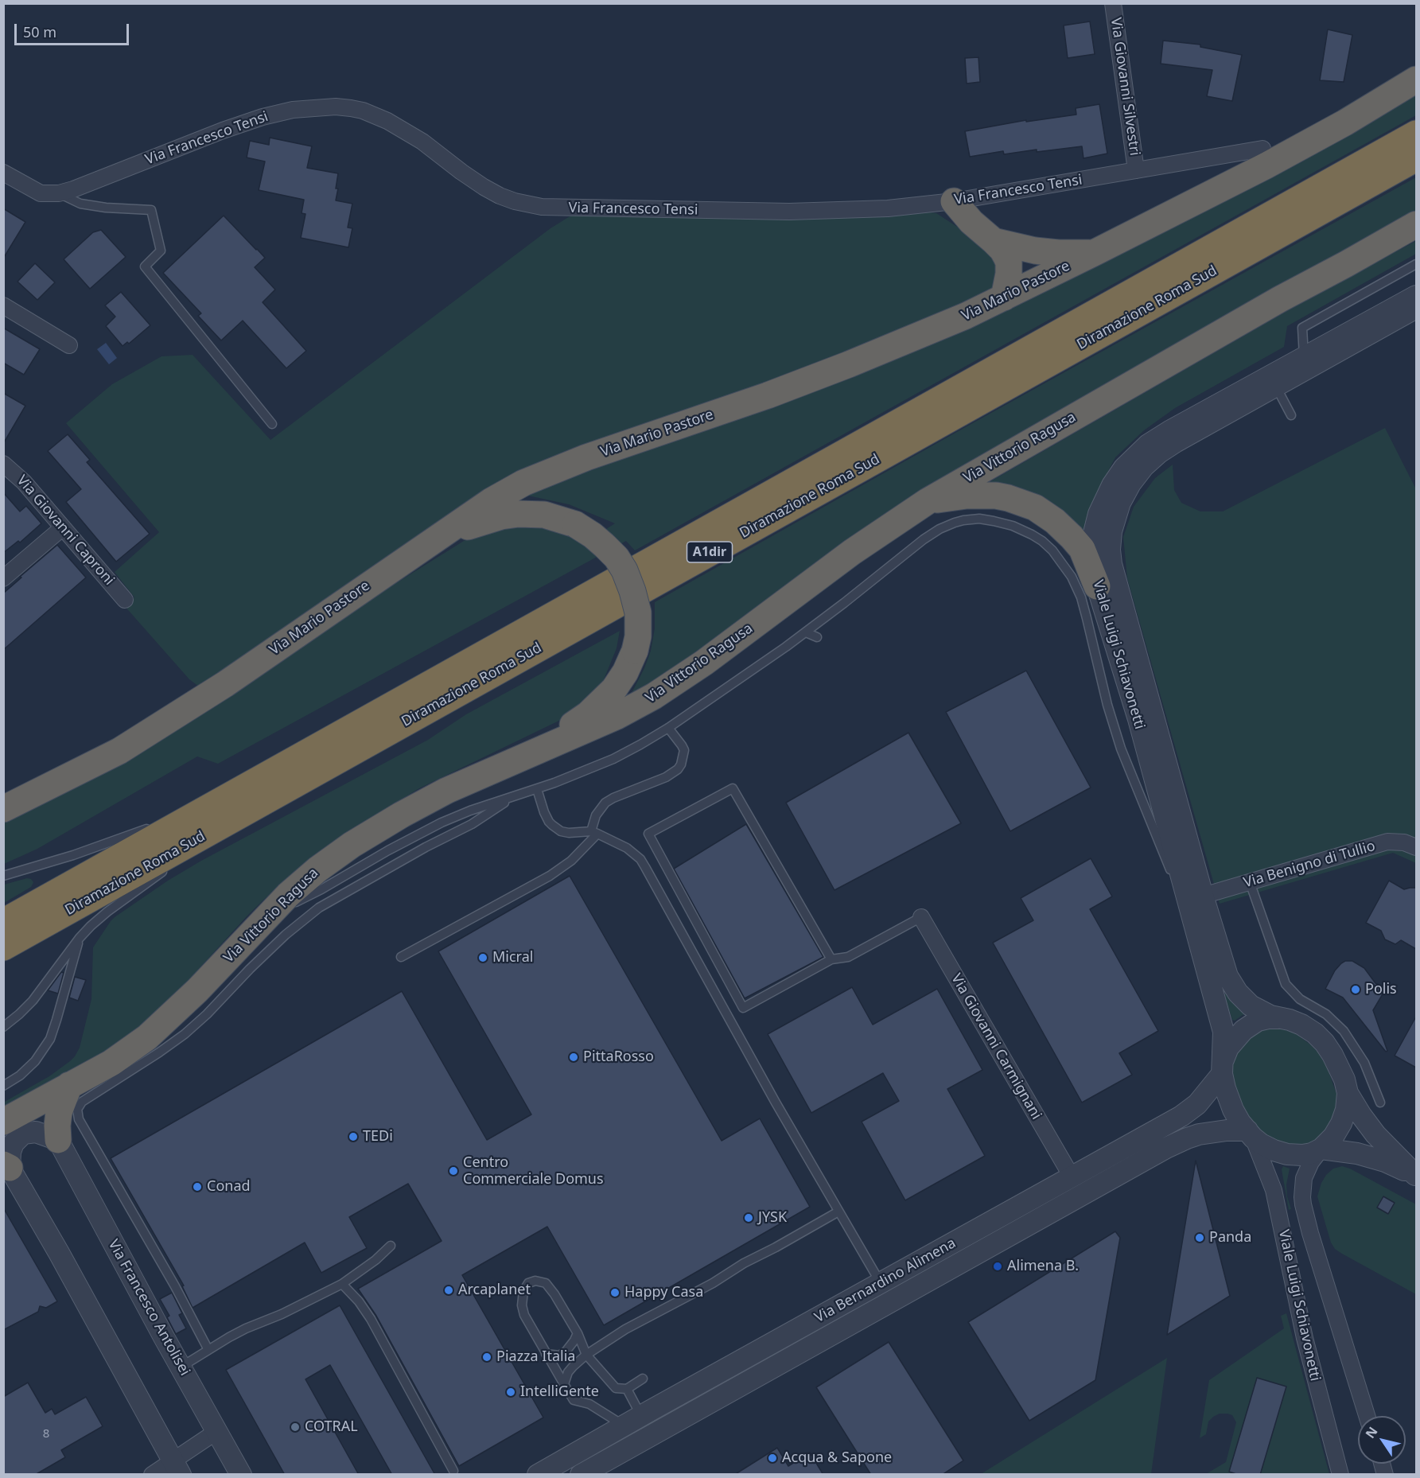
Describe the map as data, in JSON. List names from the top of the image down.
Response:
{
  "streets": {
    "highway": [
      "Via Mario Pastore",
      "Diramazione Roma Sud",
      "Via Vittorio Ragusa",
      "A1dir"
    ],
    "street": [
      "Via Giovanni Silvestri",
      "Via Francesco Tensi",
      "Via Giovanni Caproni",
      "Viale Luigi Schiavonetti",
      "Via Benigno di Tullio",
      "Via Giovanni Carmignani",
      "Via Bernardino Alimena",
      "Via Francesco Antolisei"
    ]
  },
  "crossings": [
    ["Via Giovanni Silvestri", "Via Francesco Tensi"],
    ["Viale Luigi Schiavonetti", "Via Benigno di Tullio"],
    ["Viale Luigi Schiavonetti", "Via Bernardino Alimena"],
    ["Via Giovanni Carmignani", "Via Bernardino Alimena"]
  ],
  "places": [
    "Micral",
    "Polis",
    "PittaRosso",
    "TEDi",
    "Centro Commerciale Domus",
    "Conad",
    "JYSK",
    "Panda",
    "Alimena B.",
    "Arcaplanet",
    "Happy Casa",
    "Piazza Italia",
    "IntelliGente",
    "COTRAL",
    "Acqua & Sapone"
  ],
  "house_numbers": ["8"],
  "scale_bar": "50 m",
  "north": "top left"
}
